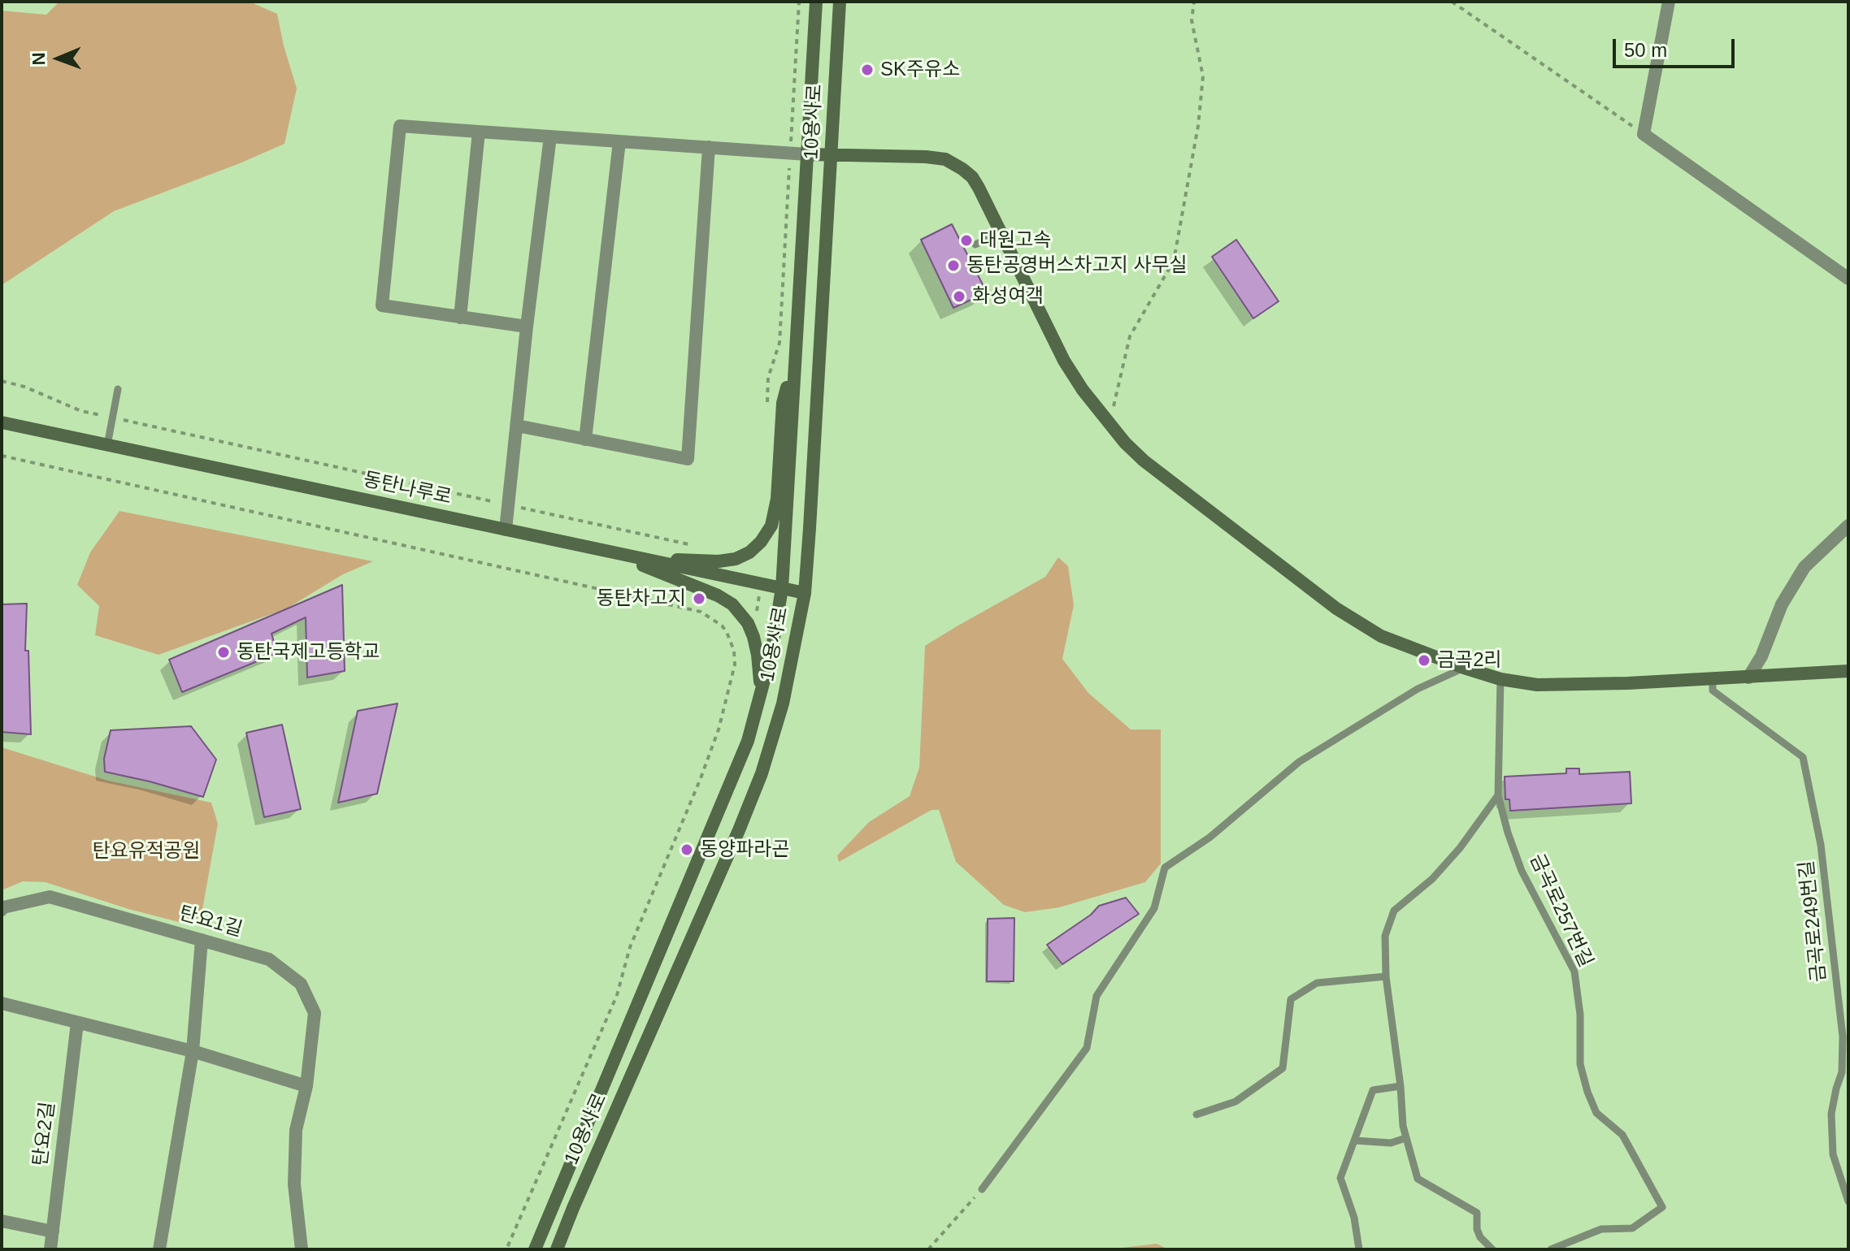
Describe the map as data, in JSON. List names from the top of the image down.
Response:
{
  "streets": {
    "street": [
      "10용사로",
      "동탄나루로",
      "탄요1길",
      "탄요2길"
    ],
    "lane": ["금곡로257번길", "금곡로249번길"]
  },
  "crossings": [
    ["10용사로", "동탄나루로"]
  ],
  "parks": ["탄요유적공원"],
  "places": [
    "SK주유소",
    "대원고속",
    "동탄공영버스차고지 사무실",
    "화성여객",
    "동탄차고지",
    "동탄국제고등학교",
    "금곡2리",
    "동양파라곤"
  ],
  "scale_bar": "50 m",
  "north": "left"
}
